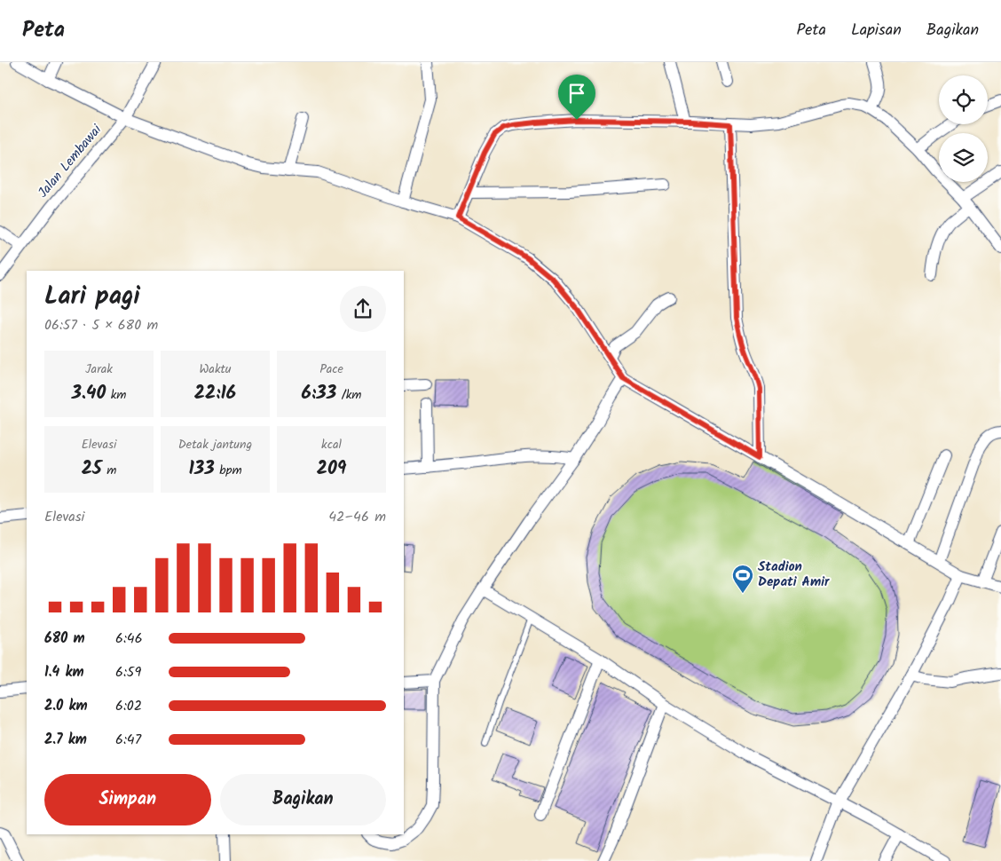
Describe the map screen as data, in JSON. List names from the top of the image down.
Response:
{
  "streets": {
    "street": ["Jalan Lembawai"]
  },
  "places": {
    "sports": ["Stadion Depati Amir"]
  },
  "page": {
    "header": "Peta",
    "nav": ["Peta", "Lapisan", "Bagikan"],
    "heading": ["Lari pagi", "06:57 · 5 × 680 m"],
    "stats": [
      ["Jarak", "3.40 km"],
      ["Waktu", "22:16"],
      ["Pace", "6:33 /km"],
      ["Elevasi", "25 m"],
      ["Detak jantung", "133 bpm"],
      ["kcal", "209"]
    ],
    "chart": ["Elevasi", "42–46 m"],
    "list": [
      {
        "name": "680 m",
        "note": "6:46"
      },
      {
        "name": "1.4 km",
        "note": "6:59"
      },
      {
        "name": "2.0 km",
        "note": "6:02"
      },
      {
        "name": "2.7 km",
        "note": "6:47"
      }
    ],
    "buttons": ["Simpan", "Bagikan"]
  }
}
